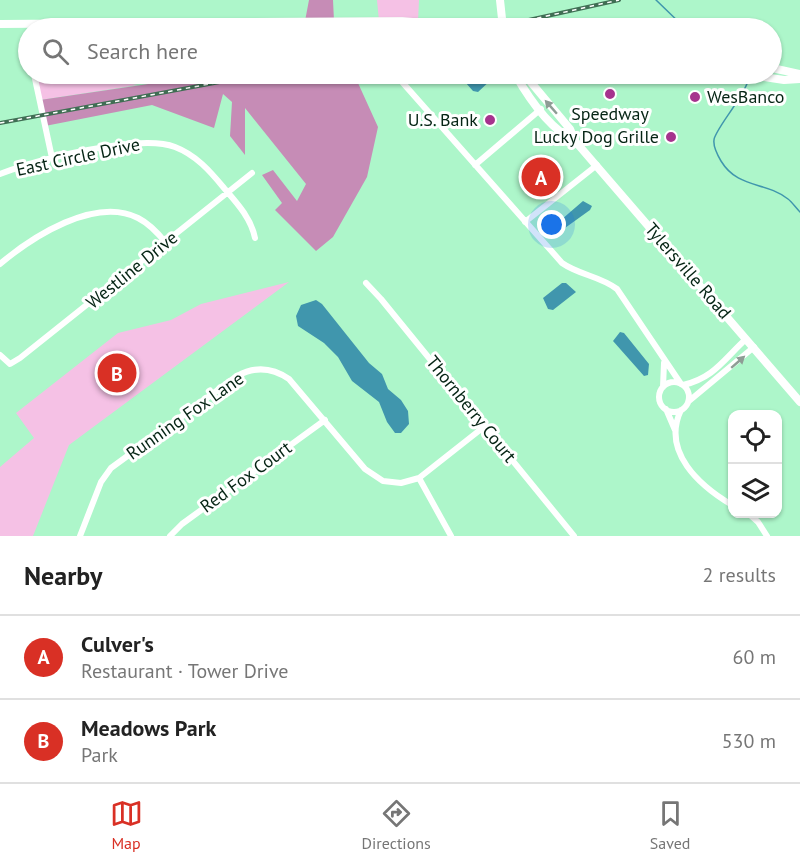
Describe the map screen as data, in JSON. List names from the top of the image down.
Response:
{
  "streets": {
    "main road": ["Tylersville Road"],
    "street": [
      "East Circle Drive",
      "Westline Drive",
      "Thornberry Court",
      "Running Fox Lane",
      "Red Fox Court"
    ]
  },
  "crossings": [
    ["East Circle Drive", "Westline Drive"],
    ["Running Fox Lane", "Red Fox Court"]
  ],
  "places": [
    "Speedway",
    "WesBanco",
    "U.S. Bank",
    "Lucky Dog Grille"
  ],
  "page": {
    "search": "Search here",
    "pins": ["A", "B"],
    "heading": ["Nearby", "2 results"],
    "list": [
      {
        "mark": "A",
        "name": "Culver's",
        "note": "Restaurant · Tower Drive",
        "value": "60 m"
      },
      {
        "mark": "B",
        "name": "Meadows Park",
        "note": "Park",
        "value": "530 m"
      }
    ],
    "nav": ["Map", "Directions", "Saved"]
  }
}
